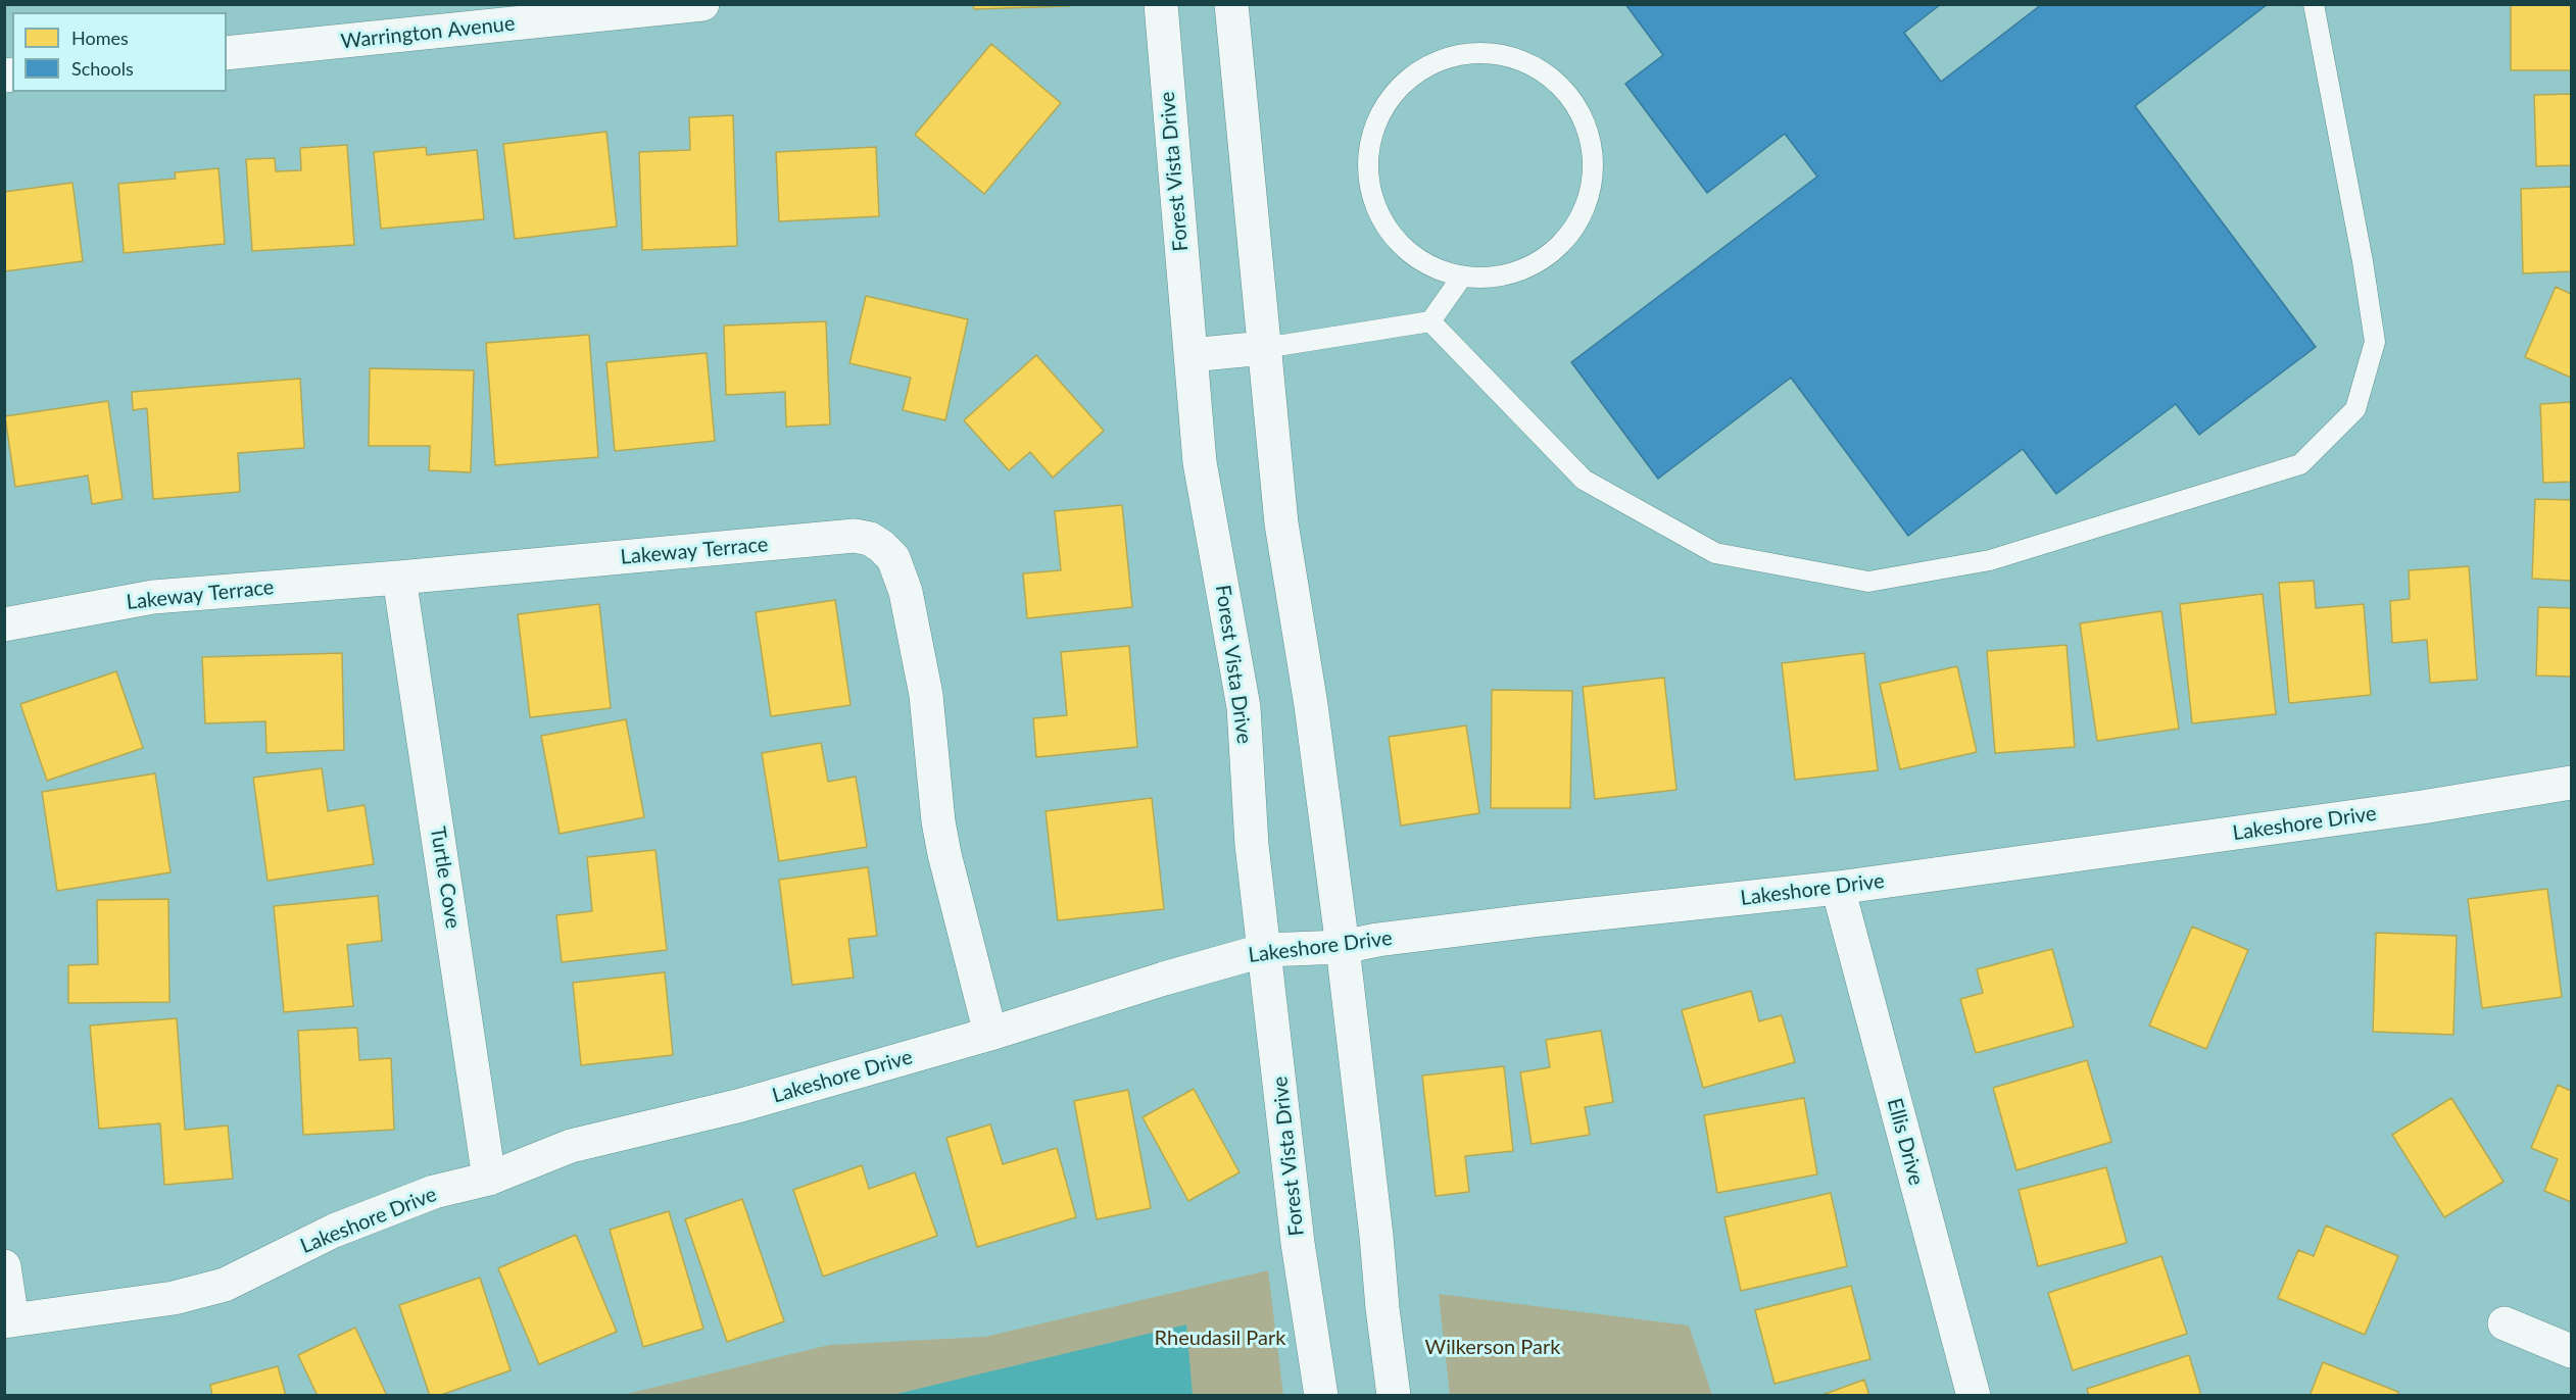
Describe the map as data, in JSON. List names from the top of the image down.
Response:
{
  "streets": {
    "street": [
      "Warrington Avenue",
      "Forest Vista Drive",
      "Lakeway Terrace",
      "Lakeshore Drive",
      "Turtle Cove",
      "Ellis Drive"
    ]
  },
  "crossings": [
    ["Forest Vista Drive", "Lakeshore Drive"],
    ["Lakeway Terrace", "Lakeshore Drive"],
    ["Lakeway Terrace", "Turtle Cove"],
    ["Lakeshore Drive", "Turtle Cove"],
    ["Lakeshore Drive", "Ellis Drive"]
  ],
  "parks": ["Rheudasil Park", "Wilkerson Park"],
  "legend": ["Homes", "Schools"]
}
